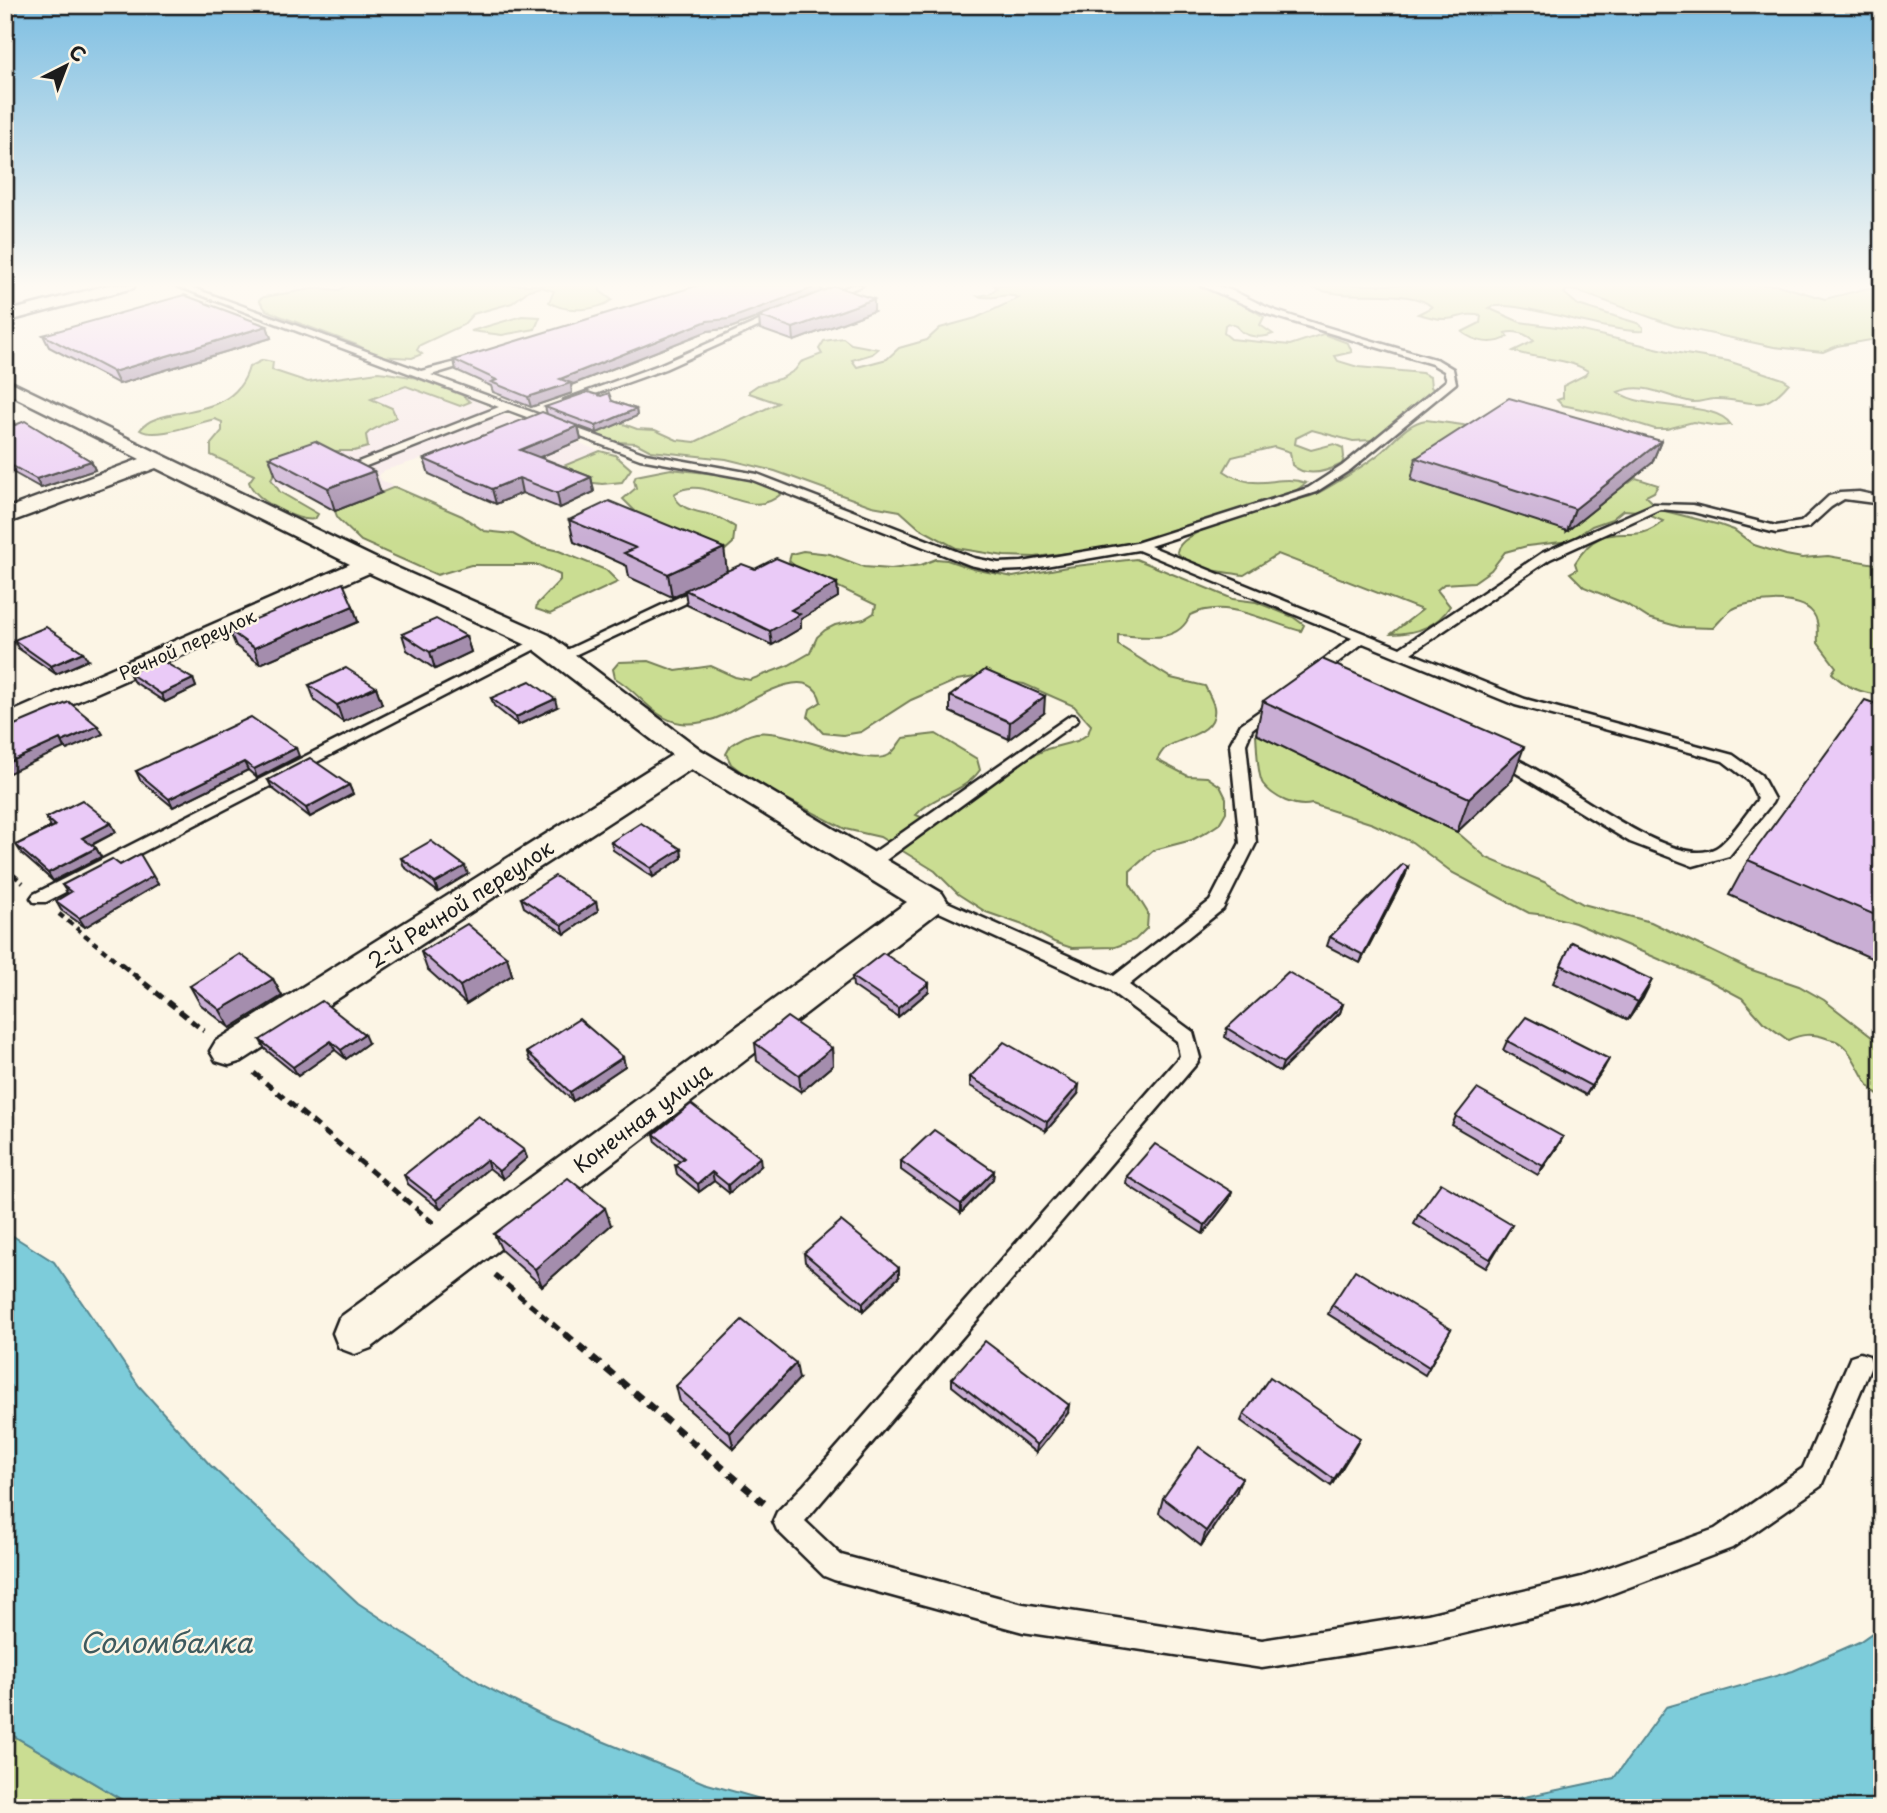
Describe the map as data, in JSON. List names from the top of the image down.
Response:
{
  "streets": {
    "street": ["Речной переулок", "2-й Речной переулок", "Конечная улица"]
  },
  "water": ["Соломбалка"],
  "north": "top right"
}
